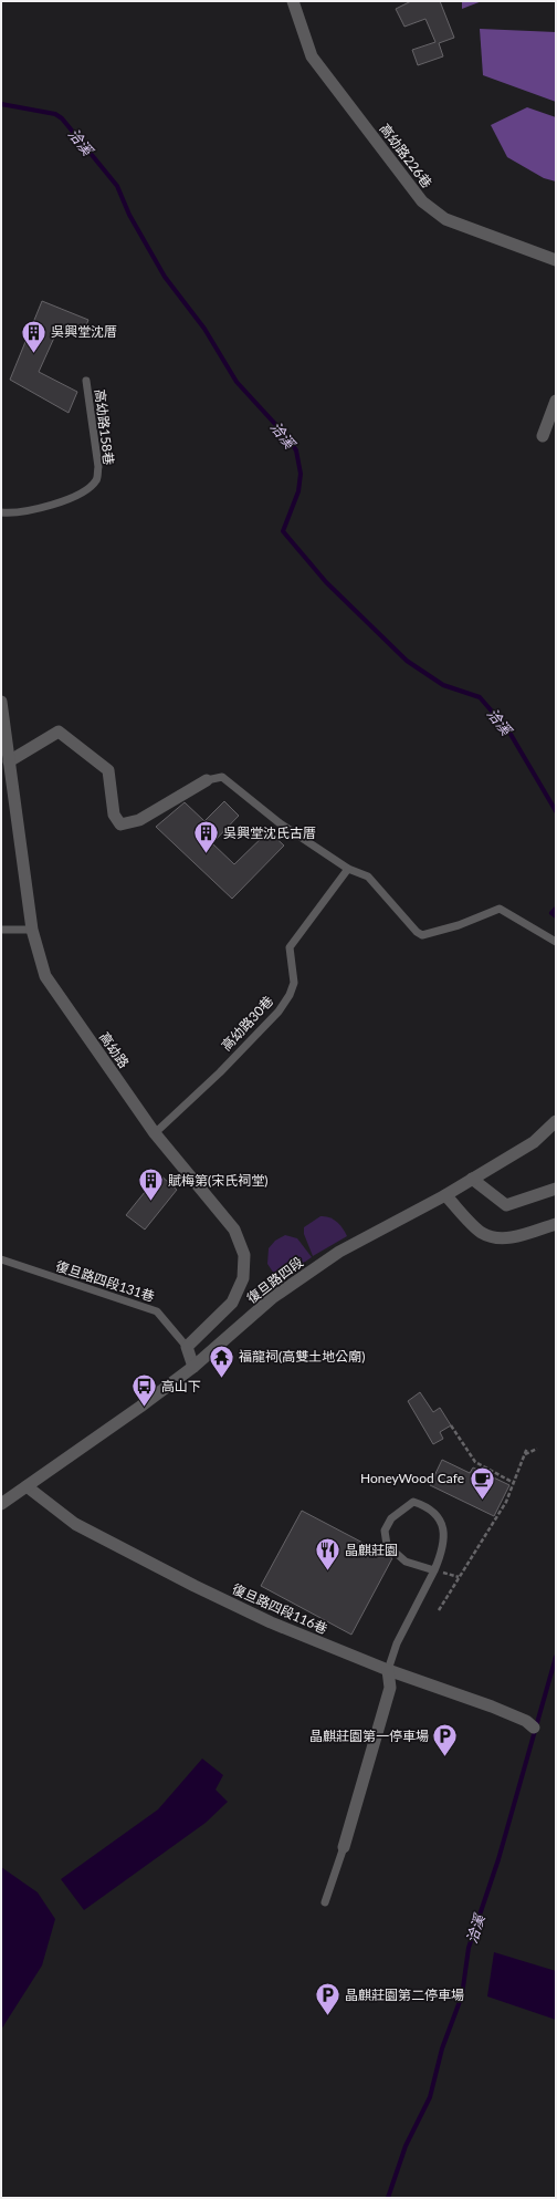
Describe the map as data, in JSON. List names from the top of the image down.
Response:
{
  "streets": {
    "street": [
      "高幼路226巷",
      "高幼路",
      "復旦路四段",
      "復旦路四段116巷"
    ],
    "lane": ["高幼路158巷", "高幼路30巷", "復旦路四段131巷"]
  },
  "crossings": [
    ["高幼路30巷", "高幼路"],
    ["高幼路", "復旦路四段131巷"],
    ["復旦路四段", "復旦路四段116巷"]
  ],
  "water": ["洽溪"],
  "places": {
    "building": ["吳興堂沈厝", "吳興堂沈氏古厝", "賦梅第(宋氏祠堂)"],
    "temple": ["福龍祠(高雙土地公廟)"],
    "bus stop": ["高山下"],
    "cafe": ["HoneyWood Cafe"],
    "restaurant": ["晶麒莊園"],
    "parking": ["晶麒莊園第一停車場", "晶麒莊園第二停車場"]
  }
}
